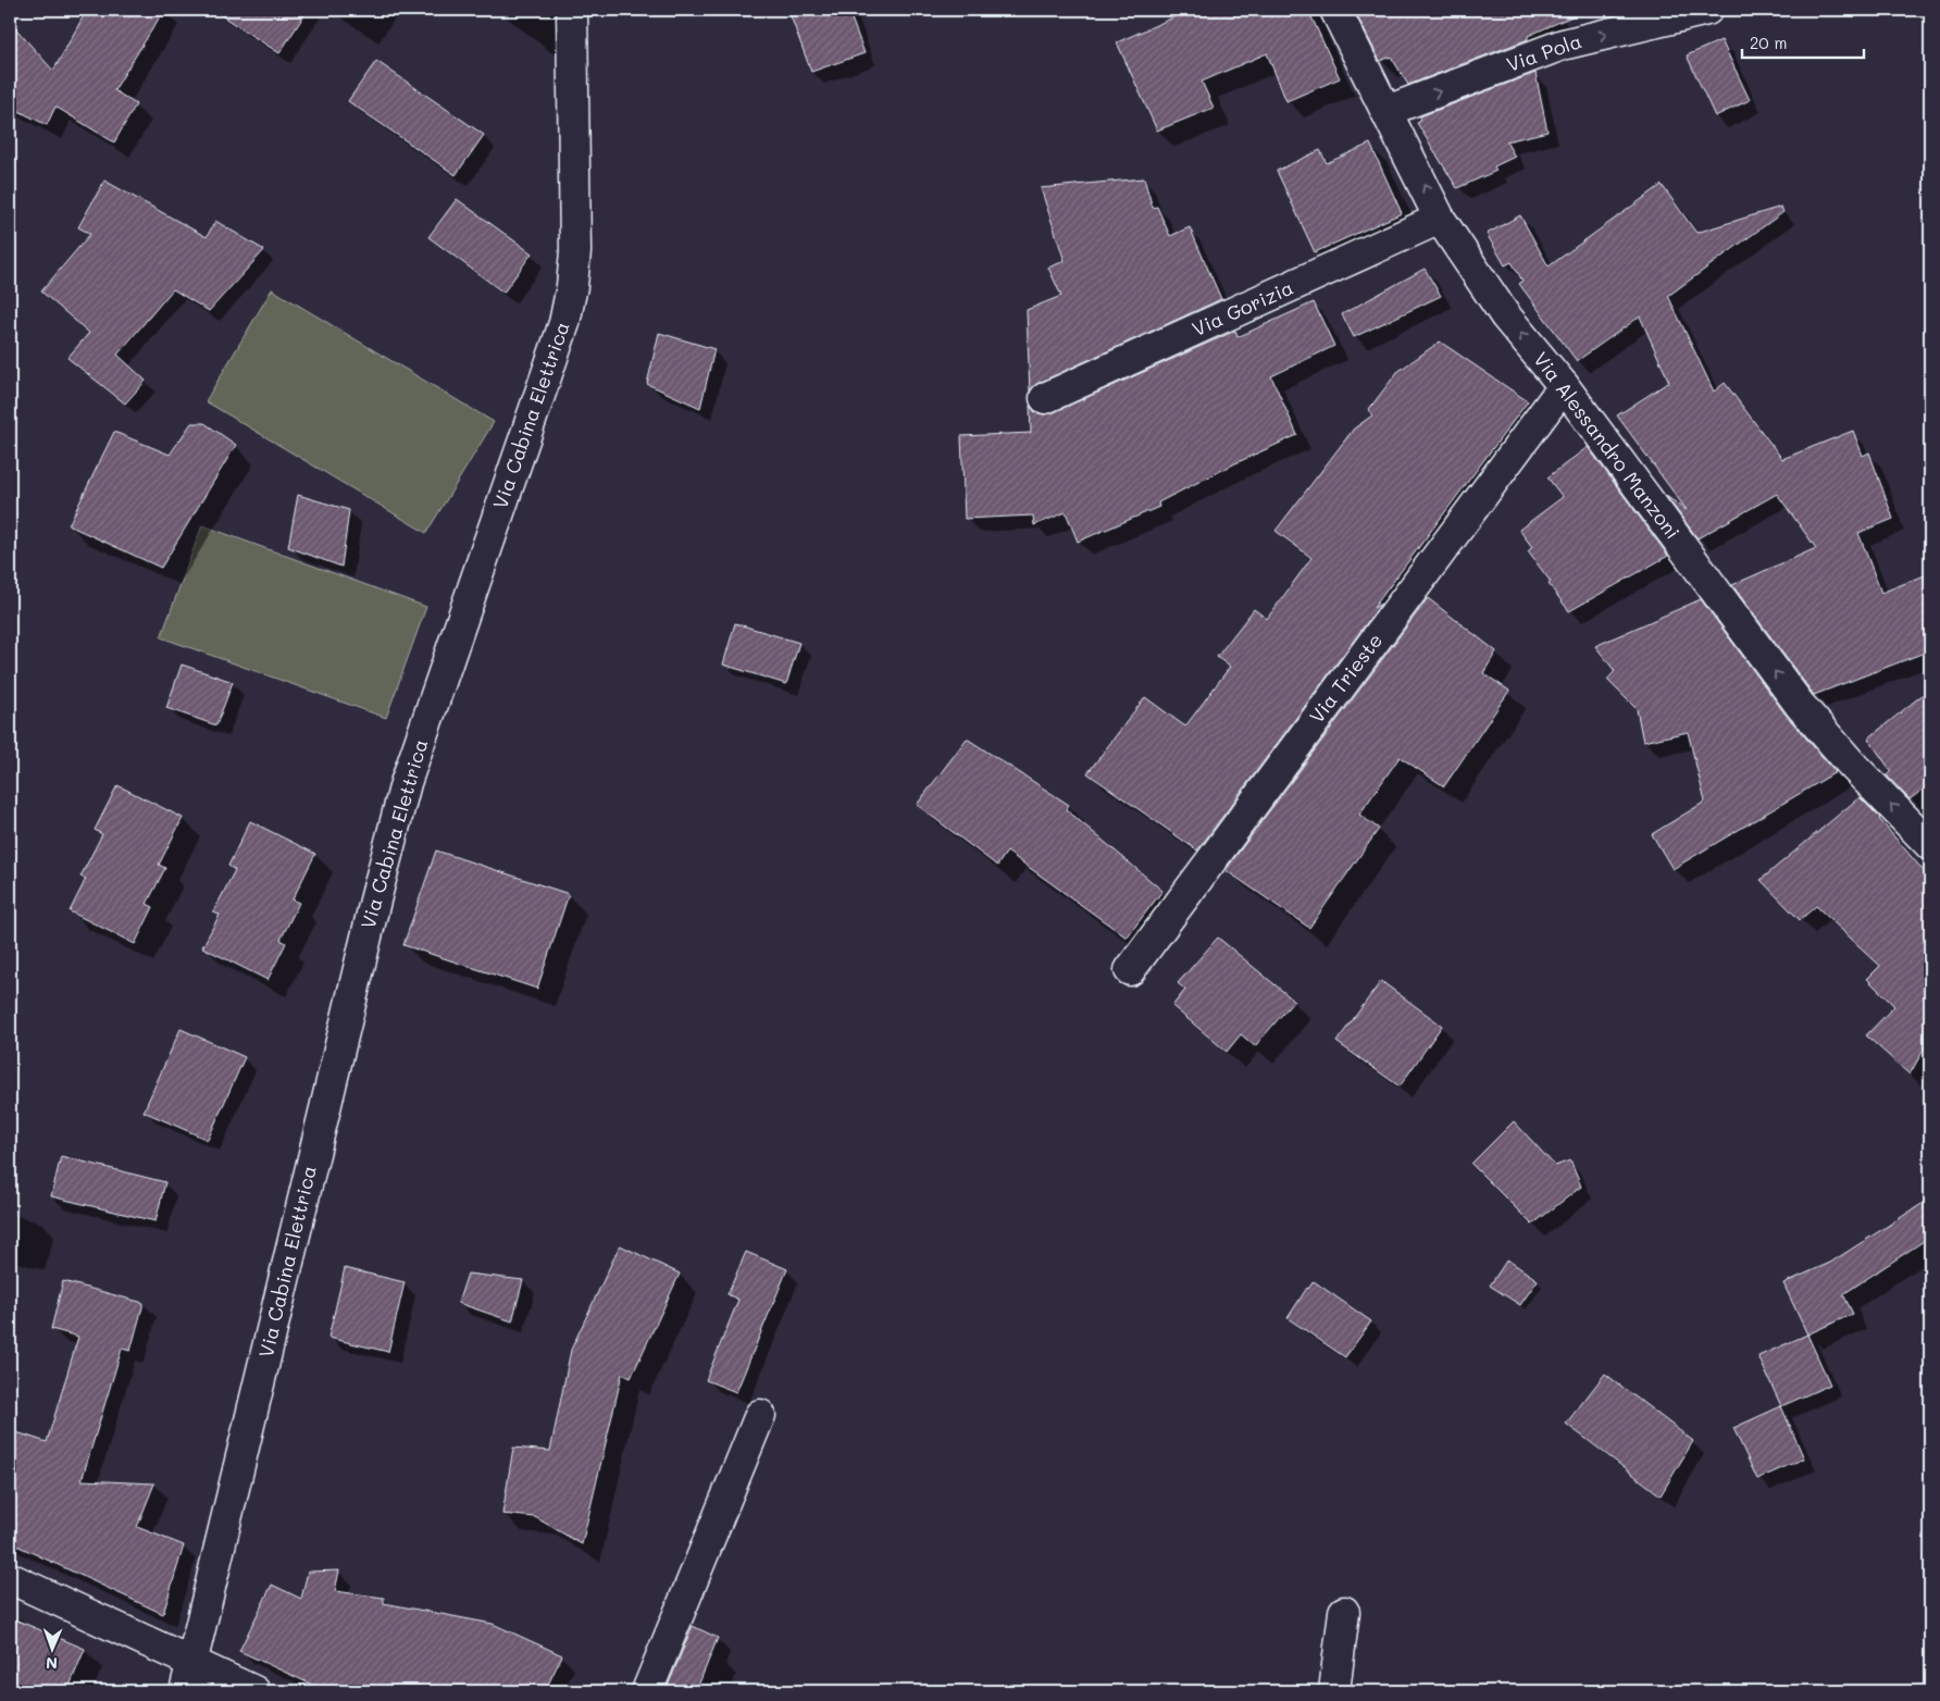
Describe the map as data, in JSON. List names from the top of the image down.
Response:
{
  "streets": {
    "street": [
      "Via Pola",
      "Via Gorizia",
      "Via Cabina Elettrica",
      "Via Alessandro Manzoni",
      "Via Trieste"
    ]
  },
  "crossings": [
    ["Via Pola", "Via Alessandro Manzoni"],
    ["Via Gorizia", "Via Alessandro Manzoni"],
    ["Via Alessandro Manzoni", "Via Trieste"]
  ],
  "one_way": ["Via Pola", "Via Alessandro Manzoni"],
  "scale_bar": "20 m",
  "north": "bottom"
}
